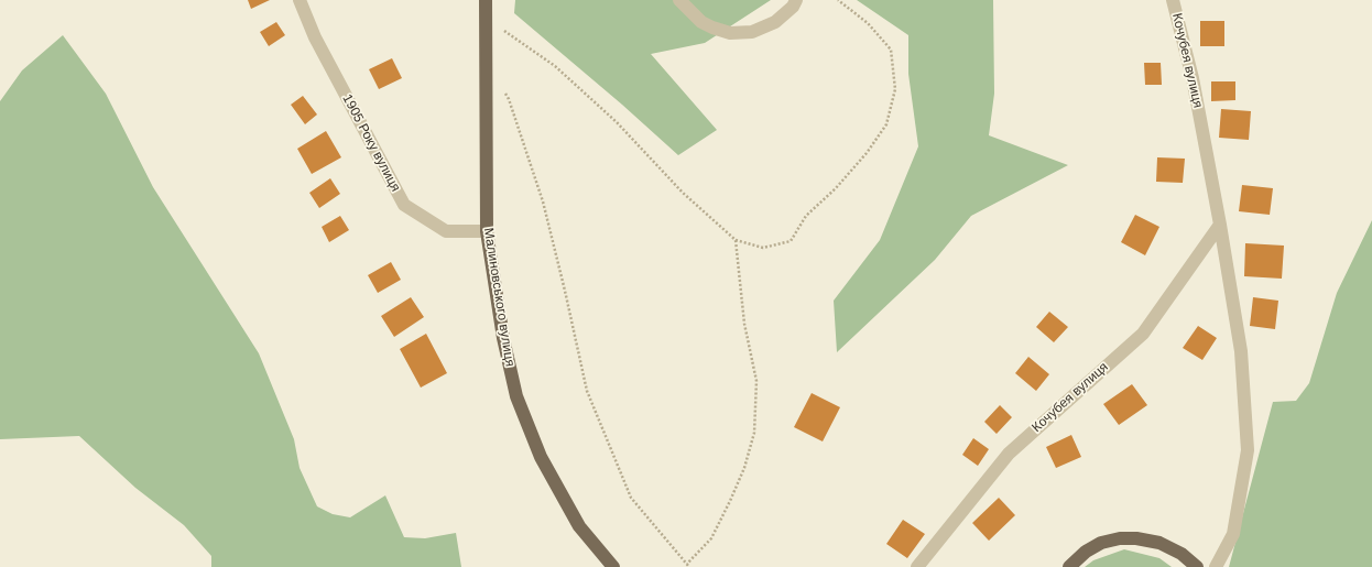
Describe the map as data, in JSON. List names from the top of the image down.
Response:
{
  "streets": {
    "main road": ["Малиновського вулиця"],
    "street": ["Кочубея вулиця", "1905 Року вулиця"]
  },
  "crossings": [
    ["1905 Року вулиця", "Малиновського вулиця"]
  ]
}
